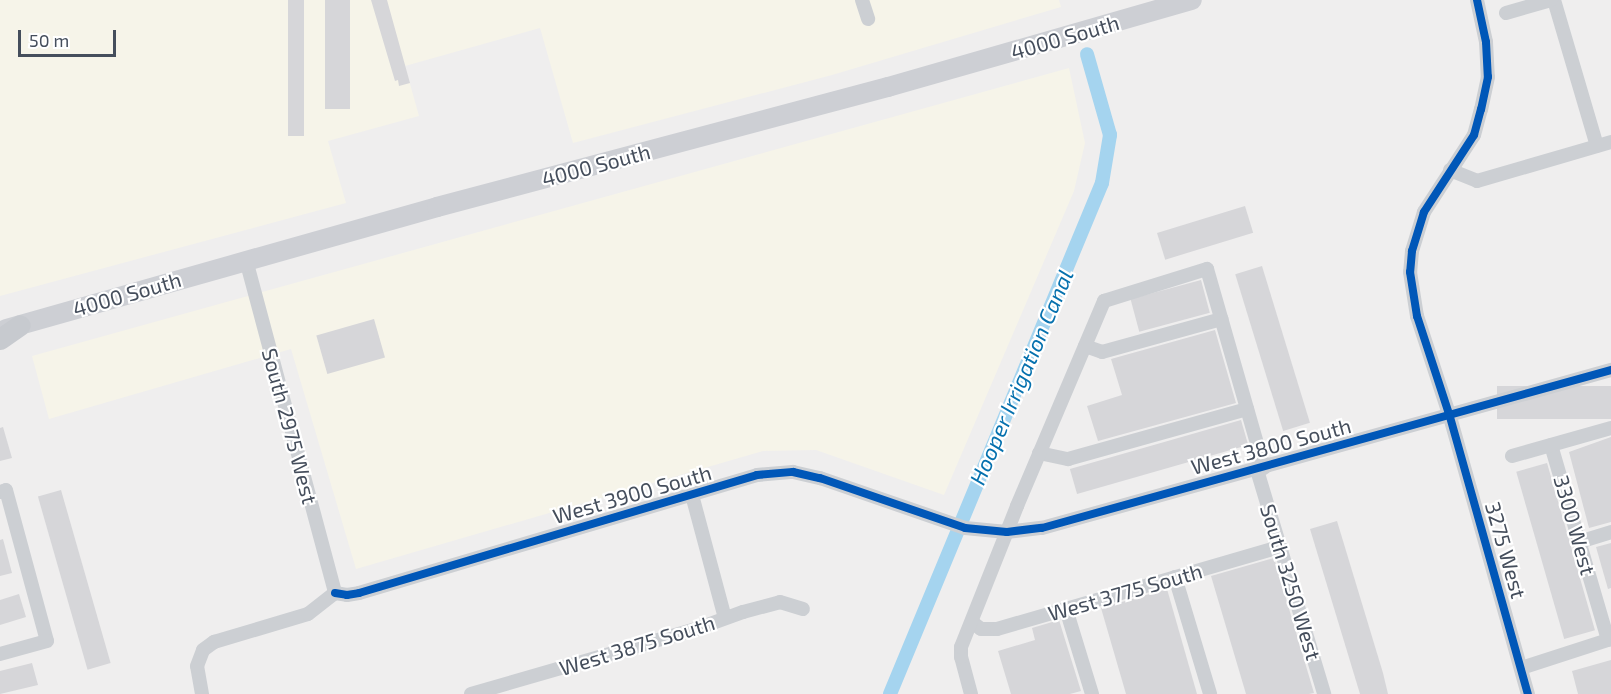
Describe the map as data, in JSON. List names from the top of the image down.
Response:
{
  "streets": {
    "main road": ["4000 South"],
    "street": [
      "South 2975 West",
      "West 3800 South",
      "West 3900 South",
      "3300 West",
      "3275 West",
      "South 3250 West",
      "West 3775 South",
      "West 3875 South"
    ]
  },
  "crossings": [
    ["4000 South", "South 2975 West"],
    ["South 2975 West", "West 3900 South"],
    ["West 3800 South", "West 3900 South"],
    ["West 3800 South", "3275 West"],
    ["West 3800 South", "South 3250 West"],
    ["South 3250 West", "West 3775 South"]
  ],
  "water": ["Hooper Irrigation Canal"],
  "scale_bar": "50 m"
}
